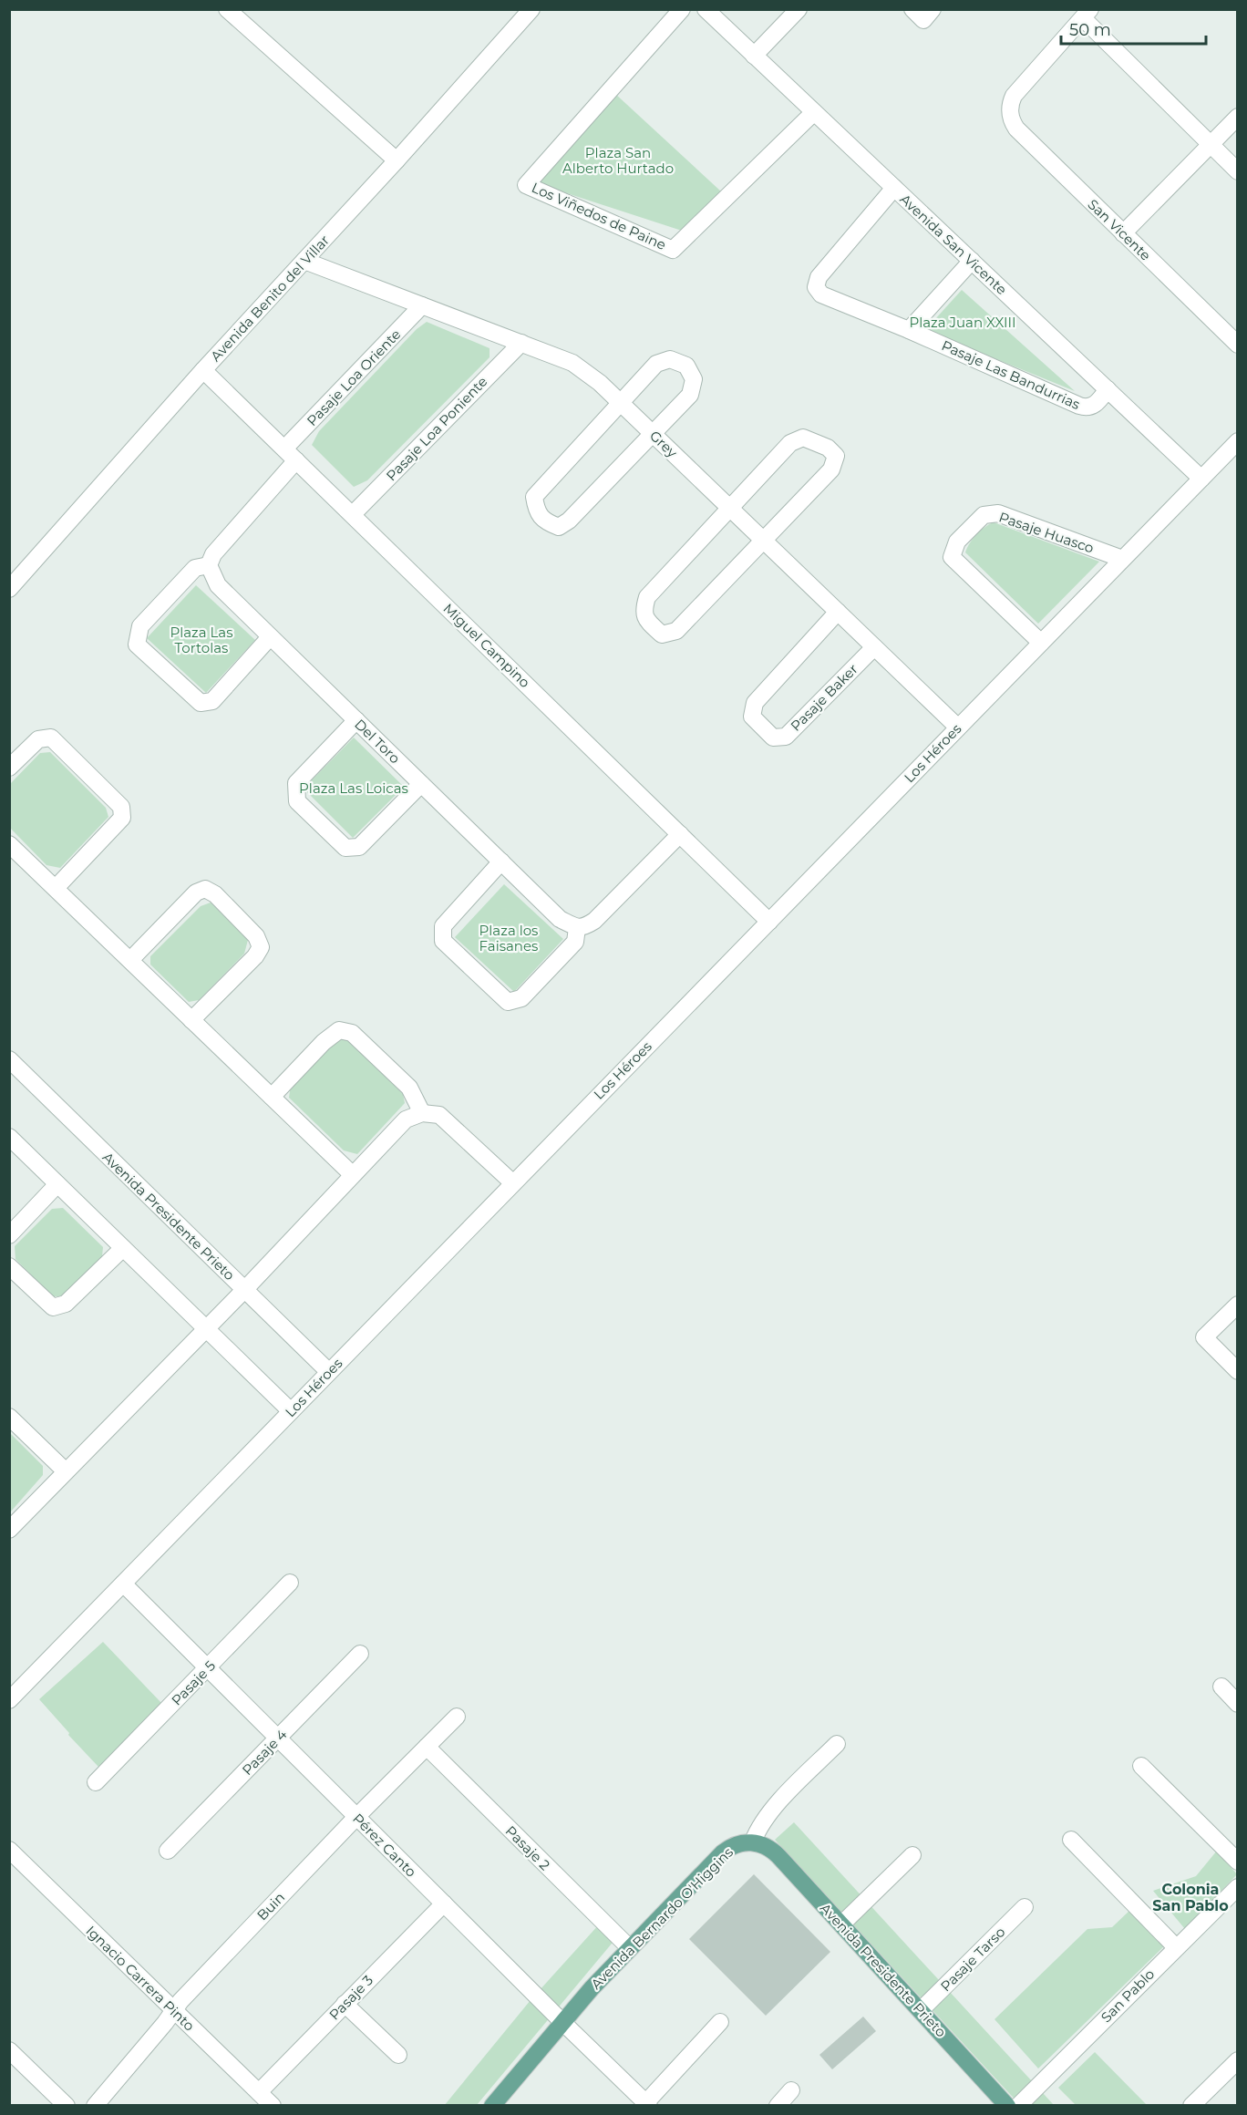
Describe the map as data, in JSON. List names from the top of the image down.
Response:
{
  "streets": {
    "main road": ["Avenida Presidente Prieto", "Avenida Bernardo O'Higgins"],
    "street": [
      "Los Viñedos de Paine",
      "San Vicente",
      "Avenida San Vicente",
      "Avenida Benito del Villar",
      "Pasaje Las Bandurrias",
      "Pasaje Loa Oriente",
      "Pasaje Loa Poniente",
      "Grey",
      "Pasaje Huasco",
      "Miguel Campino",
      "Pasaje Baker",
      "Del Toro",
      "Los Héroes",
      "Pasaje 5",
      "Pasaje 4",
      "Pérez Canto",
      "Pasaje 2",
      "Buin",
      "Pasaje Tarso",
      "Ignacio Carrera Pinto",
      "San Pablo",
      "Pasaje 3"
    ]
  },
  "crossings": [
    ["Los Viñedos de Paine", "Avenida San Vicente"],
    ["Avenida San Vicente", "Pasaje Las Bandurrias"],
    ["Avenida San Vicente", "Los Héroes"],
    ["Avenida Benito del Villar", "Grey"],
    ["Avenida Benito del Villar", "Miguel Campino"],
    ["Pasaje Loa Oriente", "Grey"],
    ["Pasaje Loa Oriente", "Miguel Campino"],
    ["Pasaje Loa Poniente", "Grey"],
    ["Pasaje Loa Poniente", "Miguel Campino"],
    ["Grey", "Pasaje Baker"],
    ["Grey", "Los Héroes"],
    ["Pasaje Huasco", "Los Héroes"],
    ["Miguel Campino", "Los Héroes"],
    ["Los Héroes", "Avenida Presidente Prieto"],
    ["Los Héroes", "Pérez Canto"],
    ["Avenida Presidente Prieto", "Avenida Bernardo O'Higgins"],
    ["Avenida Presidente Prieto", "Pasaje Tarso"],
    ["Pasaje 5", "Pérez Canto"],
    ["Pasaje 4", "Pérez Canto"],
    ["Pérez Canto", "Buin"],
    ["Pérez Canto", "Avenida Bernardo O'Higgins"],
    ["Pérez Canto", "Pasaje 3"],
    ["Pasaje 2", "Buin"],
    ["Pasaje 2", "Avenida Bernardo O'Higgins"],
    ["Buin", "Ignacio Carrera Pinto"],
    ["Ignacio Carrera Pinto", "Pasaje 3"]
  ],
  "districts": ["Colonia San Pablo"],
  "parks": [
    "Plaza San Alberto Hurtado",
    "Plaza Juan XXIII",
    "Plaza Las Tortolas",
    "Plaza Las Loicas",
    "Plaza los Faisanes"
  ],
  "scale_bar": "50 m"
}
